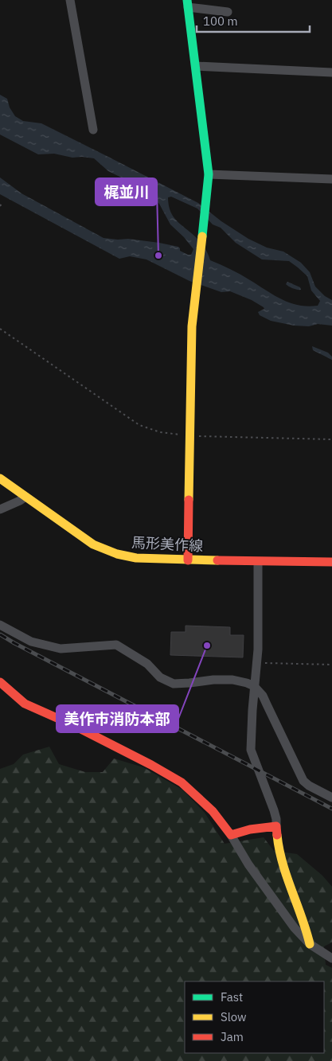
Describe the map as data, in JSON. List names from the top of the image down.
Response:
{
  "streets": {
    "street": ["馬形美作線"]
  },
  "places": ["梶並川", "美作市消防本部"],
  "legend": ["Fast", "Slow", "Jam"],
  "scale_bar": "100 m"
}
